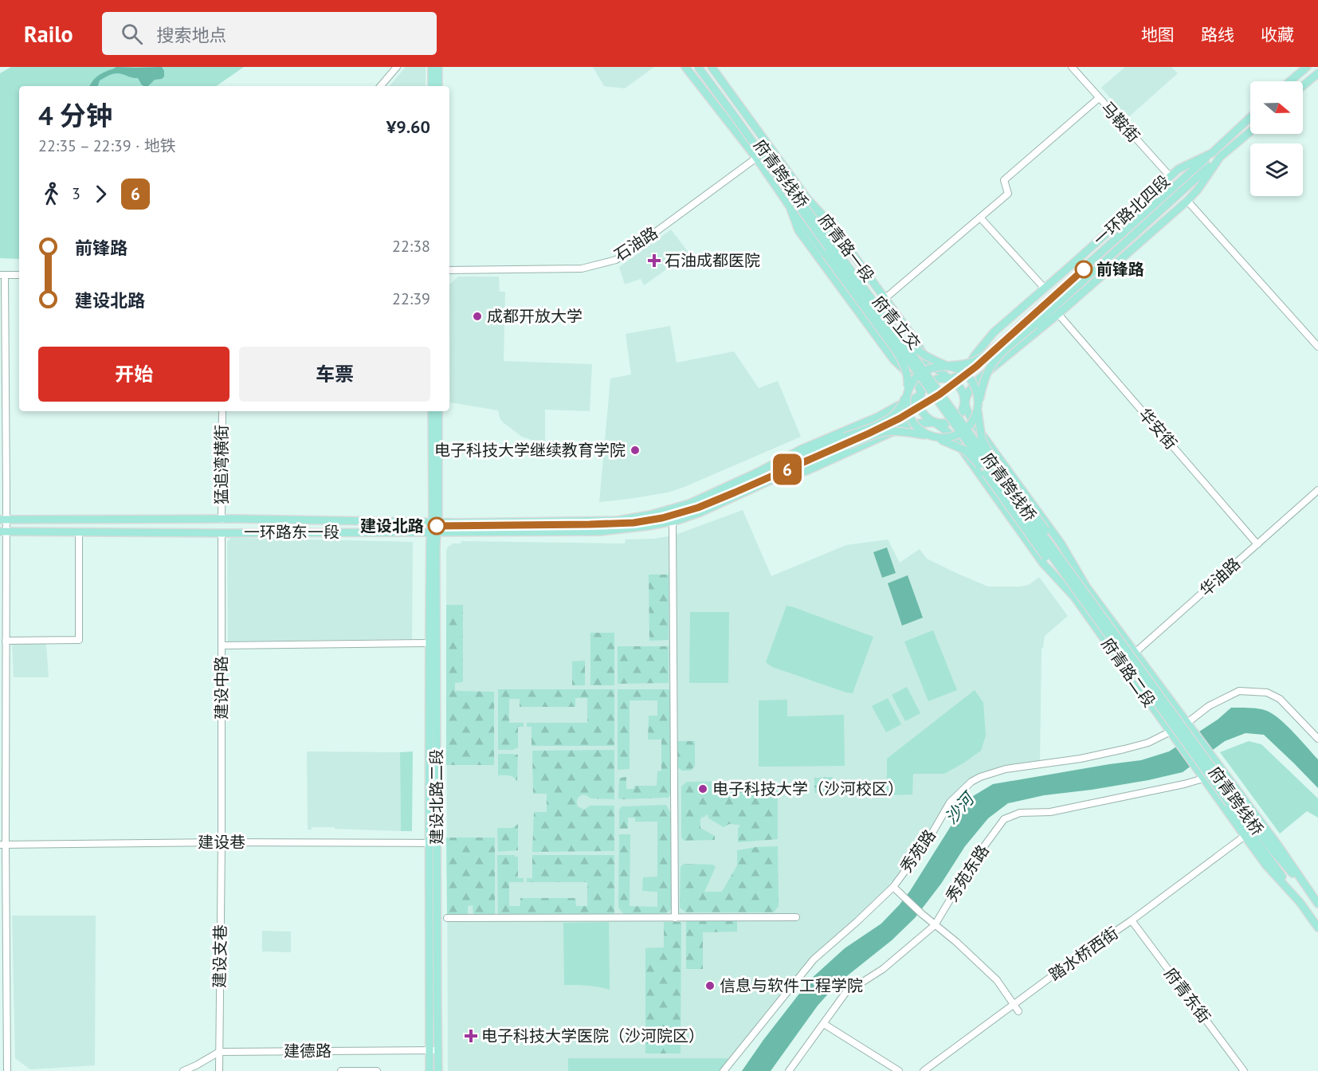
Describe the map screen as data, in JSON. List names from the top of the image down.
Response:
{
  "streets": {
    "main road": [
      "府青跨线桥",
      "一环路北四段",
      "府青路一段",
      "府青立交",
      "一环路东一段",
      "府青路二段",
      "建设北路二段"
    ],
    "street": [
      "马鞍街",
      "石油路",
      "华安街",
      "猛追湾横街",
      "华油路",
      "建设中路",
      "建设巷",
      "秀苑路",
      "秀苑东路",
      "踏水桥西街",
      "建设支巷",
      "府青东街",
      "建德路"
    ]
  },
  "crossings": [
    ["马鞍街", "一环路北四段"],
    ["府青跨线桥", "府青路二段"],
    ["一环路北四段", "府青路一段"],
    ["一环路北四段", "府青立交"],
    ["一环路北四段", "华安街"],
    ["一环路北四段", "一环路东一段"],
    ["一环路北四段", "府青路二段"],
    ["石油路", "府青路一段"],
    ["府青路一段", "府青立交"],
    ["府青路一段", "一环路东一段"],
    ["府青路一段", "府青路二段"],
    ["府青立交", "一环路东一段"],
    ["府青立交", "府青路二段"],
    ["华安街", "华油路"],
    ["猛追湾横街", "一环路东一段"],
    ["一环路东一段", "府青路二段"],
    ["一环路东一段", "建设中路"],
    ["一环路东一段", "建设北路二段"],
    ["华油路", "府青路二段"],
    ["府青路二段", "秀苑路"],
    ["府青路二段", "秀苑东路"],
    ["府青路二段", "踏水桥西街"],
    ["建设中路", "建设巷"],
    ["建设中路", "建设支巷"],
    ["建设北路二段", "建设巷"],
    ["建设北路二段", "建德路"],
    ["建设巷", "建设支巷"],
    ["踏水桥西街", "府青东街"],
    ["建设支巷", "建德路"]
  ],
  "water": ["沙河"],
  "places": {
    "health": ["石油成都医院", "电子科技大学医院（沙河院区）"],
    "other": [
      "前锋路",
      "成都开放大学",
      "电子科技大学继续教育学院",
      "建设北路",
      "电子科技大学（沙河校区）",
      "信息与软件工程学院"
    ]
  },
  "lines": ["metro line 6"],
  "north": "right",
  "page": {
    "header": "Railo",
    "search": "搜索地点",
    "nav": ["地图", "路线", "收藏"],
    "on_map": "6",
    "heading": ["4 分钟", "22:35 – 22:39 · 地铁", "¥9.60"],
    "legs": ["3", "6"],
    "list": [
      {
        "name": "前锋路",
        "value": "22:38"
      },
      {
        "name": "建设北路",
        "value": "22:39"
      }
    ],
    "buttons": ["开始", "车票"]
  }
}
